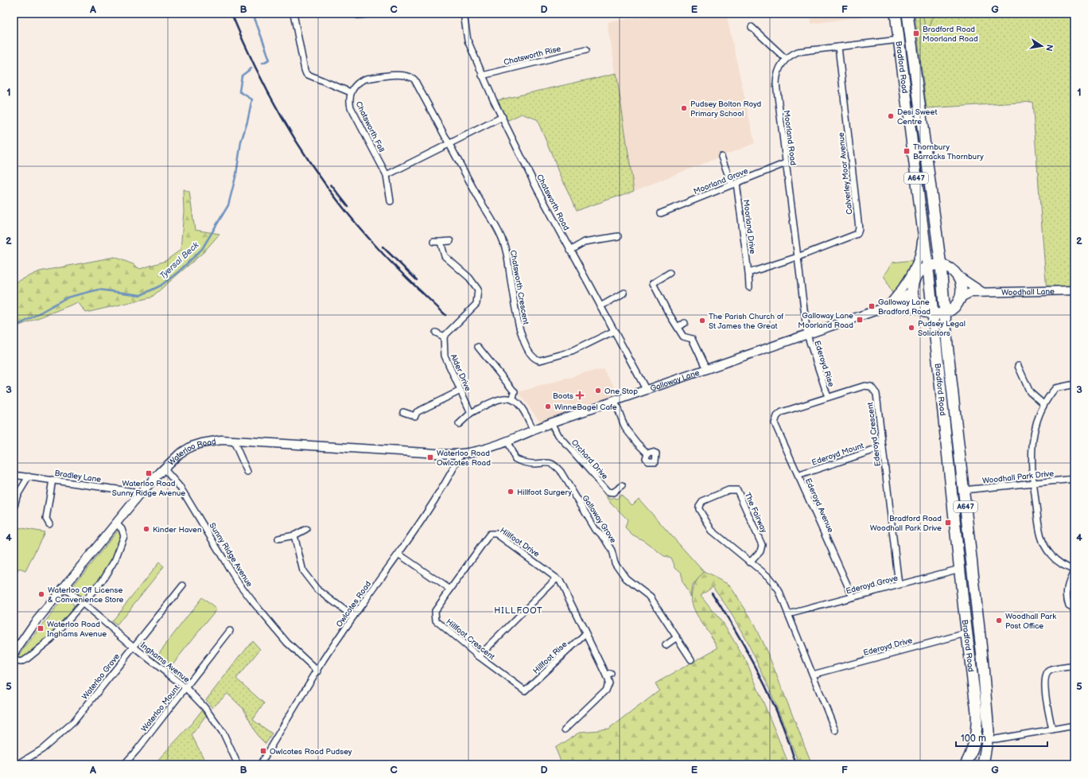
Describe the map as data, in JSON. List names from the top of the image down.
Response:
{
  "streets": {
    "highway": ["Bradford Road", "A647"],
    "main road": ["Woodhall Lane", "Galloway Lane", "Waterloo Road"],
    "street": [
      "Chatsworth Rise",
      "Chatsworth Fall",
      "Moorland Road",
      "Calverley Moor Avenue",
      "Moorland Grove",
      "Chatsworth Road",
      "Moorland Drive",
      "Chatsworth Crescent",
      "Ederoyd Rise",
      "Alder Drive",
      "Ederoyd Crescent",
      "Ederoyd Mount",
      "Orchard Drive",
      "Bradley Lane",
      "Woodhall Park Drive",
      "Ederoyd Avenue",
      "The Fairway",
      "Galloway Grove",
      "Hillfoot Drive",
      "Sunny Ridge Avenue",
      "Ederoyd Grove",
      "Owlcotes Road",
      "Hillfoot Crescent",
      "Ederoyd Drive",
      "Hillfoot Rise",
      "Inghams Avenue",
      "Waterloo Grove",
      "Waterloo Mount"
    ]
  },
  "crossings": [
    ["Chatsworth Rise", "Chatsworth Road"],
    ["Bradford Road", "Woodhall Park Drive"],
    ["Bradford Road", "Ederoyd Grove"],
    ["Bradford Road", "Ederoyd Drive"],
    ["Chatsworth Fall", "Chatsworth Crescent"],
    ["Moorland Road", "Calverley Moor Avenue"],
    ["Moorland Road", "Moorland Grove"],
    ["Moorland Road", "Ederoyd Rise"],
    ["Moorland Road", "Galloway Lane"],
    ["Moorland Grove", "Moorland Drive"],
    ["Chatsworth Road", "Chatsworth Crescent"],
    ["Chatsworth Road", "Galloway Lane"],
    ["Ederoyd Rise", "Galloway Lane"],
    ["Ederoyd Rise", "Ederoyd Crescent"],
    ["Galloway Lane", "Waterloo Road"],
    ["Galloway Lane", "Orchard Drive"],
    ["Galloway Lane", "Galloway Grove"],
    ["Galloway Lane", "Owlcotes Road"],
    ["Ederoyd Crescent", "Ederoyd Mount"],
    ["Ederoyd Crescent", "Ederoyd Avenue"],
    ["Ederoyd Crescent", "Ederoyd Grove"],
    ["Waterloo Road", "Bradley Lane"],
    ["Waterloo Road", "Sunny Ridge Avenue"],
    ["Waterloo Road", "Owlcotes Road"],
    ["Waterloo Road", "Inghams Avenue"],
    ["Ederoyd Mount", "Ederoyd Avenue"],
    ["Ederoyd Avenue", "Ederoyd Grove"],
    ["The Fairway", "Ederoyd Grove"],
    ["The Fairway", "Ederoyd Drive"],
    ["Hillfoot Drive", "Hillfoot Crescent"],
    ["Hillfoot Drive", "Hillfoot Rise"],
    ["Sunny Ridge Avenue", "Owlcotes Road"],
    ["Hillfoot Crescent", "Hillfoot Rise"],
    ["Inghams Avenue", "Waterloo Grove"],
    ["Inghams Avenue", "Waterloo Mount"]
  ],
  "districts": ["HILLFOOT"],
  "water": ["Tyersal Beck"],
  "places": {
    "transit": [
      "Bradford Road Moorland Road",
      "Thornbury Barracks Thornbury",
      "Galloway Lane Bradford Road",
      "Galloway Lane Moorland Road",
      "Waterloo Road Owlcotes Road",
      "Waterloo Road Sunny Ridge Avenue",
      "Bradford Road Woodhall Park Drive",
      "Waterloo Road Inghams Avenue",
      "Owlcotes Road Pudsey"
    ],
    "other": [
      "Pudsey Bolton Royd Primary School",
      "Desi Sweet Centre",
      "The Parish Church of St James the Great",
      "Pudsey Legal Solicitors",
      "One Stop",
      "WinneBagel Cafe",
      "Hillfoot Surgery",
      "Kinder Haven",
      "Waterloo Off License & Convenience Store",
      "Woodhall Park Post Office"
    ],
    "health": ["Boots"]
  },
  "scale_bar": "100 m",
  "north": "right",
  "grid": {
    "columns": [
      "A",
      "B",
      "C",
      "D",
      "E",
      "F",
      "G"
    ],
    "rows": [
      "1",
      "2",
      "3",
      "4",
      "5"
    ]
  }
}
